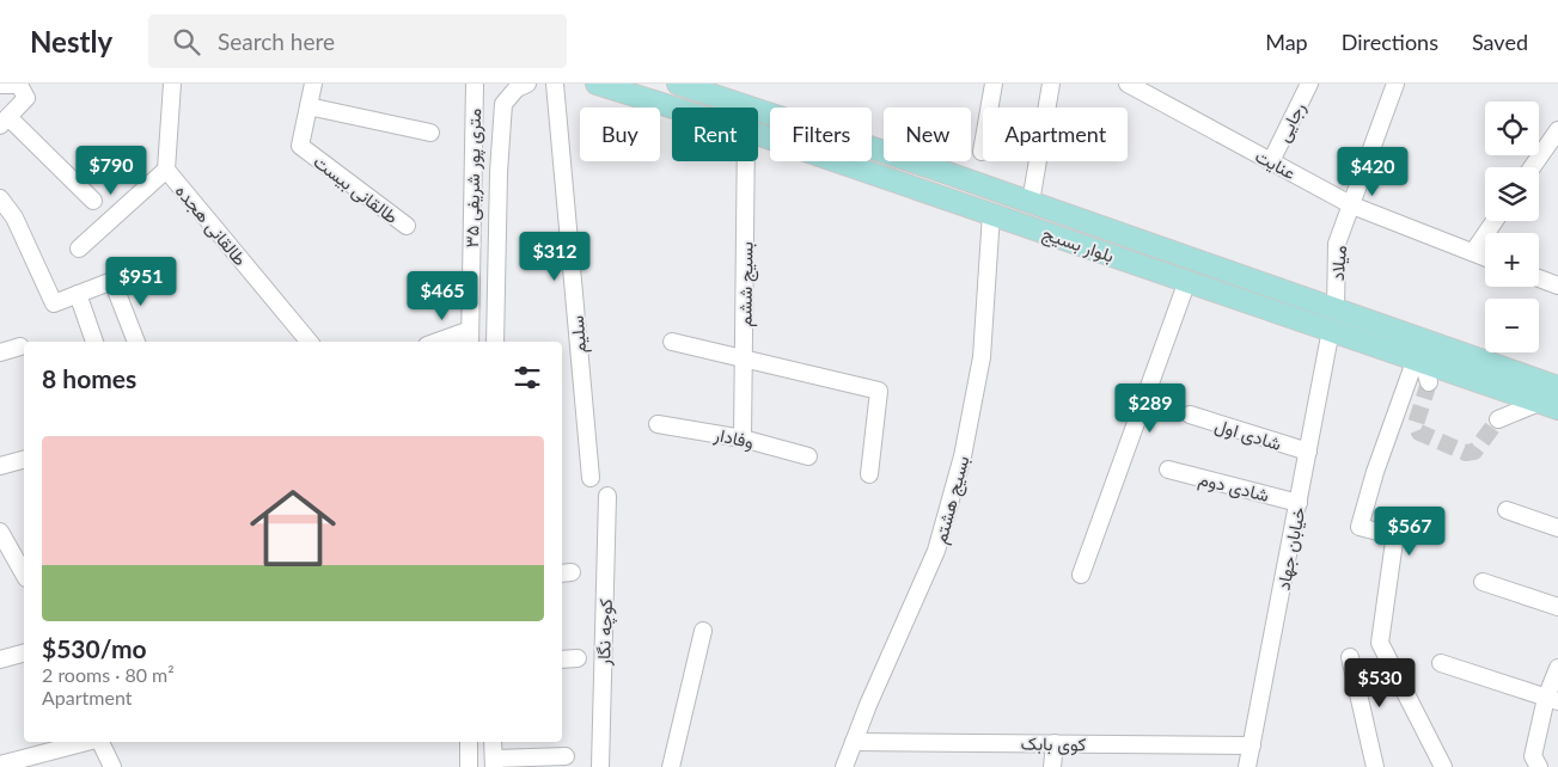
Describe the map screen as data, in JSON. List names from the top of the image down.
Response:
{
  "streets": {
    "main road": ["بلوار بسیج"],
    "street": [
      "رجایی",
      "عنایت",
      "۳۵ متری پور شریفی",
      "طالقانی بیست",
      "طالقانی هجده",
      "میلاد",
      "بسیج ششم",
      "سلیم",
      "شادی اول",
      "وفادار",
      "شادی دوم",
      "بسیج هشتم",
      "خیابان جهاد",
      "کوچه نگار",
      "کوی بابک"
    ]
  },
  "crossings": [
    ["رجایی", "عنایت"],
    ["عنایت", "میلاد"],
    ["بلوار بسیج", "میلاد"],
    ["بلوار بسیج", "بسیج هشتم"],
    ["بلوار بسیج", "خیابان جهاد"],
    ["بسیج ششم", "وفادار"],
    ["شادی اول", "خیابان جهاد"],
    ["شادی دوم", "خیابان جهاد"],
    ["بسیج هشتم", "کوی بابک"],
    ["خیابان جهاد", "کوی بابک"]
  ],
  "page": {
    "header": "Nestly",
    "search": "Search here",
    "nav": ["Map", "Directions", "Saved"],
    "map_buttons": ["+", "−"],
    "chip": [
      "Buy",
      "Rent",
      "Filters",
      "New",
      "Apartment"
    ],
    "price": [
      "$790",
      "$420",
      "$312",
      "$951",
      "$465",
      "$289",
      "$567",
      "$530"
    ],
    "heading": "8 homes",
    "list": [
      {
        "name": "$530/mo",
        "note": "2 rooms · 80 m² · Apartment"
      }
    ]
  }
}
